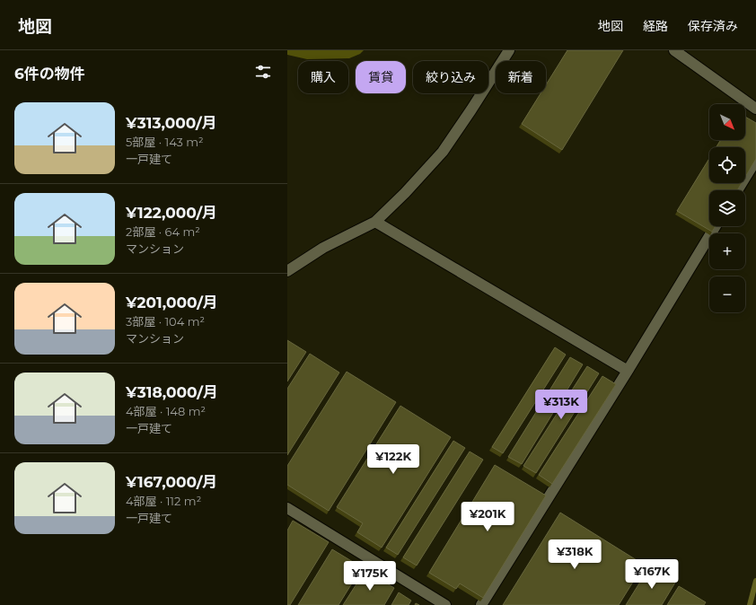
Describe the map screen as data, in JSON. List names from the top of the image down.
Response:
{
  "north": "bottom right",
  "page": {
    "header": "地図",
    "nav": ["地図", "経路", "保存済み"],
    "heading": "6件の物件",
    "chip": [
      "購入",
      "賃貸",
      "絞り込み",
      "新着"
    ],
    "list": [
      {
        "name": "¥313,000/月",
        "note": "5部屋 · 143 m² · 一戸建て"
      },
      {
        "name": "¥122,000/月",
        "note": "2部屋 · 64 m² · マンション"
      },
      {
        "name": "¥201,000/月",
        "note": "3部屋 · 104 m² · マンション"
      },
      {
        "name": "¥318,000/月",
        "note": "4部屋 · 148 m² · 一戸建て"
      },
      {
        "name": "¥167,000/月",
        "note": "4部屋 · 112 m² · 一戸建て"
      }
    ],
    "map_buttons": ["+", "−"],
    "price": [
      "¥313K",
      "¥122K",
      "¥201K",
      "¥318K",
      "¥167K",
      "¥175K"
    ]
  }
}
